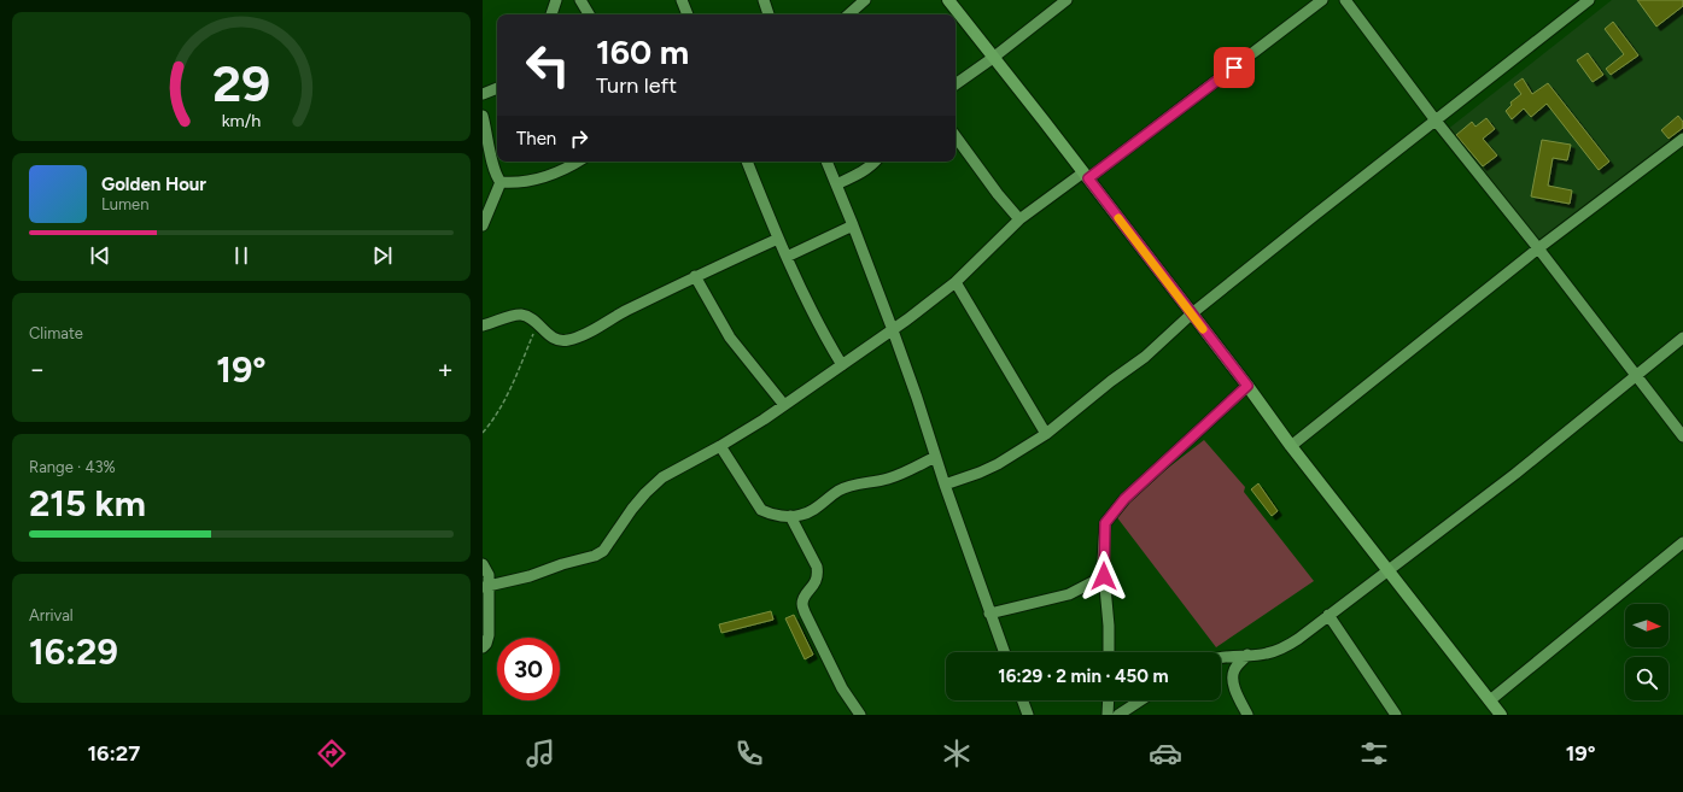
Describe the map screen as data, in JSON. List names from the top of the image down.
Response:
{
  "north": "right",
  "page": {
    "turn": ["160 m", "Turn left"],
    "then": "Then",
    "song": ["Golden Hour", "Lumen"],
    "tile": [
      "Climate",
      ["Range · 43%", "215 km"],
      ["Arrival", "16:29"]
    ],
    "heat": ["−", "19°", "+"],
    "limit": "30",
    "trip": "16:29 · 2 min · 450 m",
    "tabs": ["16:27", "19°"],
    "gauge": ["29", "km/h"]
  }
}
